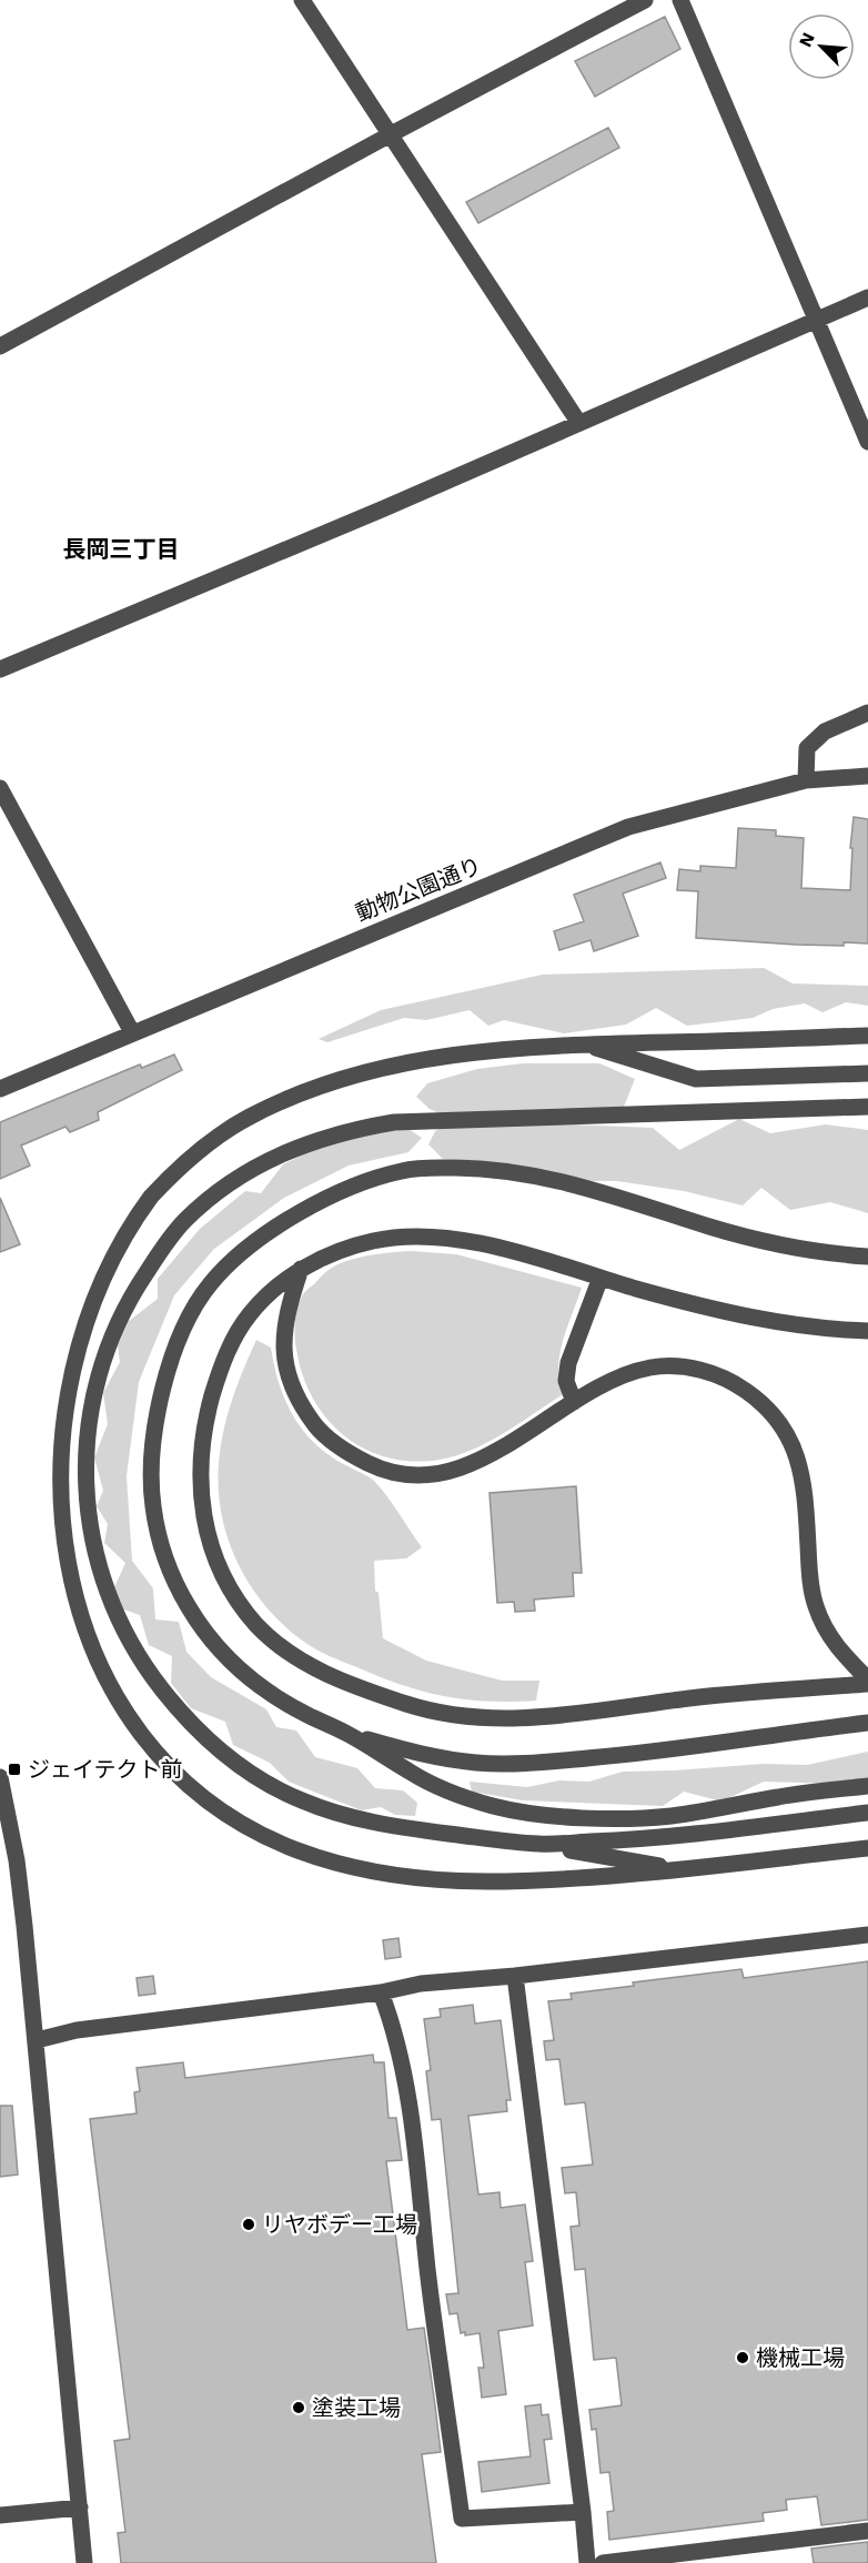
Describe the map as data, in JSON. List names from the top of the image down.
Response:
{
  "streets": {
    "street": ["動物公園通り"]
  },
  "districts": ["長岡三丁目"],
  "places": {
    "transit": ["ジェイテクト前"],
    "other": ["リヤボデー工場", "機械工場", "塗装工場"]
  },
  "north": "top left"
}
